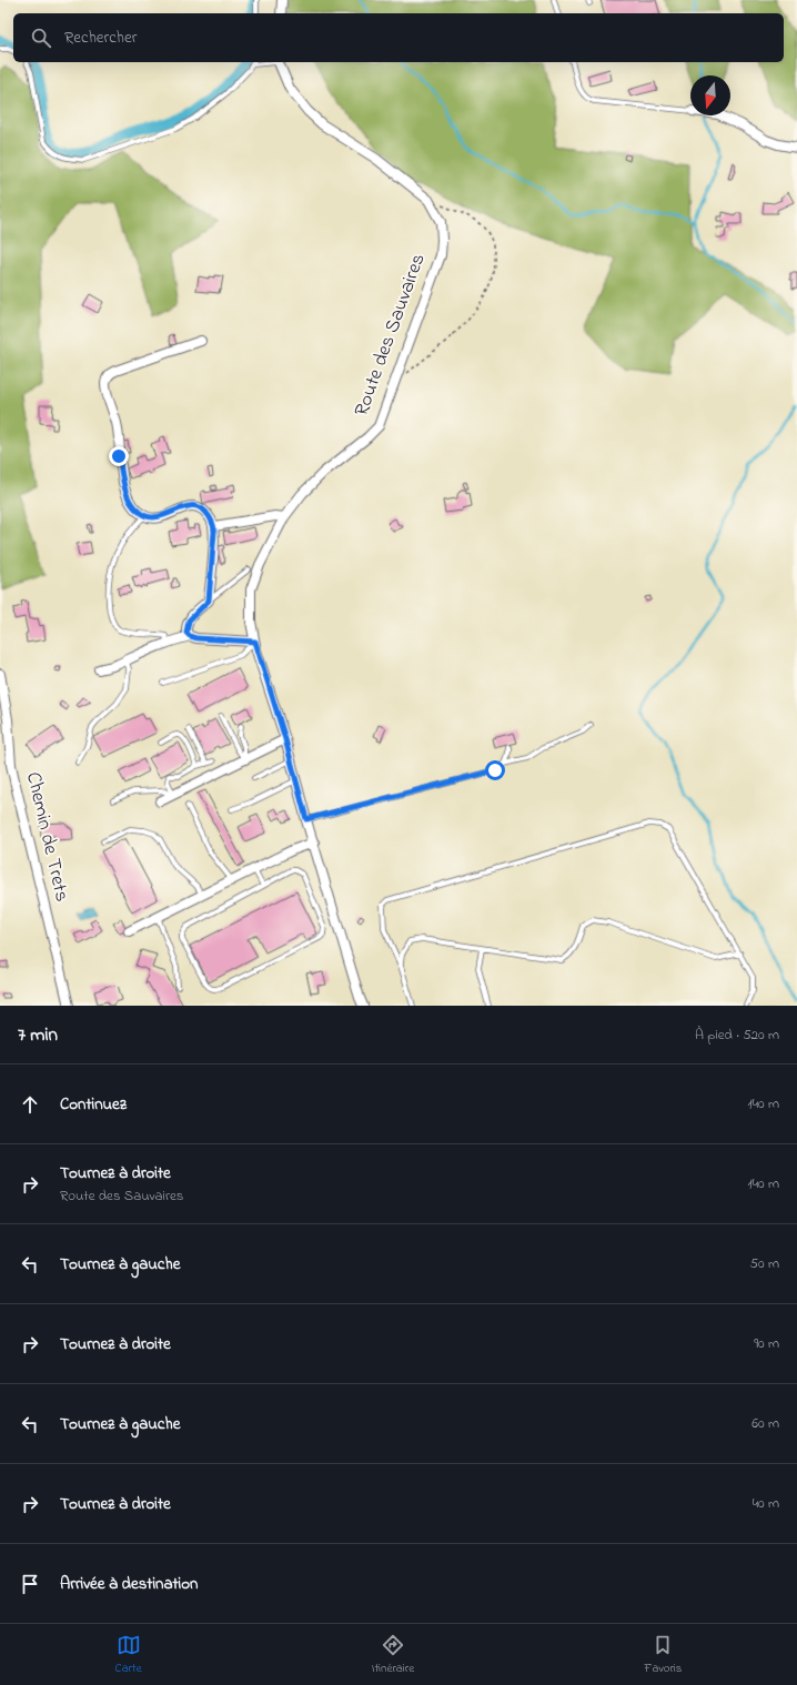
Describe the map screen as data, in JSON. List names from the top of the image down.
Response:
{
  "streets": {
    "street": ["Route des Sauvaires", "Chemin de Trets"]
  },
  "north": "bottom",
  "page": {
    "search": "Rechercher",
    "heading": ["7 min", "À pied · 520 m"],
    "list": [
      ["Continuez", "140 m"],
      ["Tournez à droite", "Route des Sauvaires", "140 m"],
      ["Tournez à gauche", "50 m"],
      ["Tournez à droite", "90 m"],
      ["Tournez à gauche", "60 m"],
      ["Tournez à droite", "40 m"],
      "Arrivée à destination"
    ],
    "nav": ["Carte", "Itinéraire", "Favoris"]
  }
}
